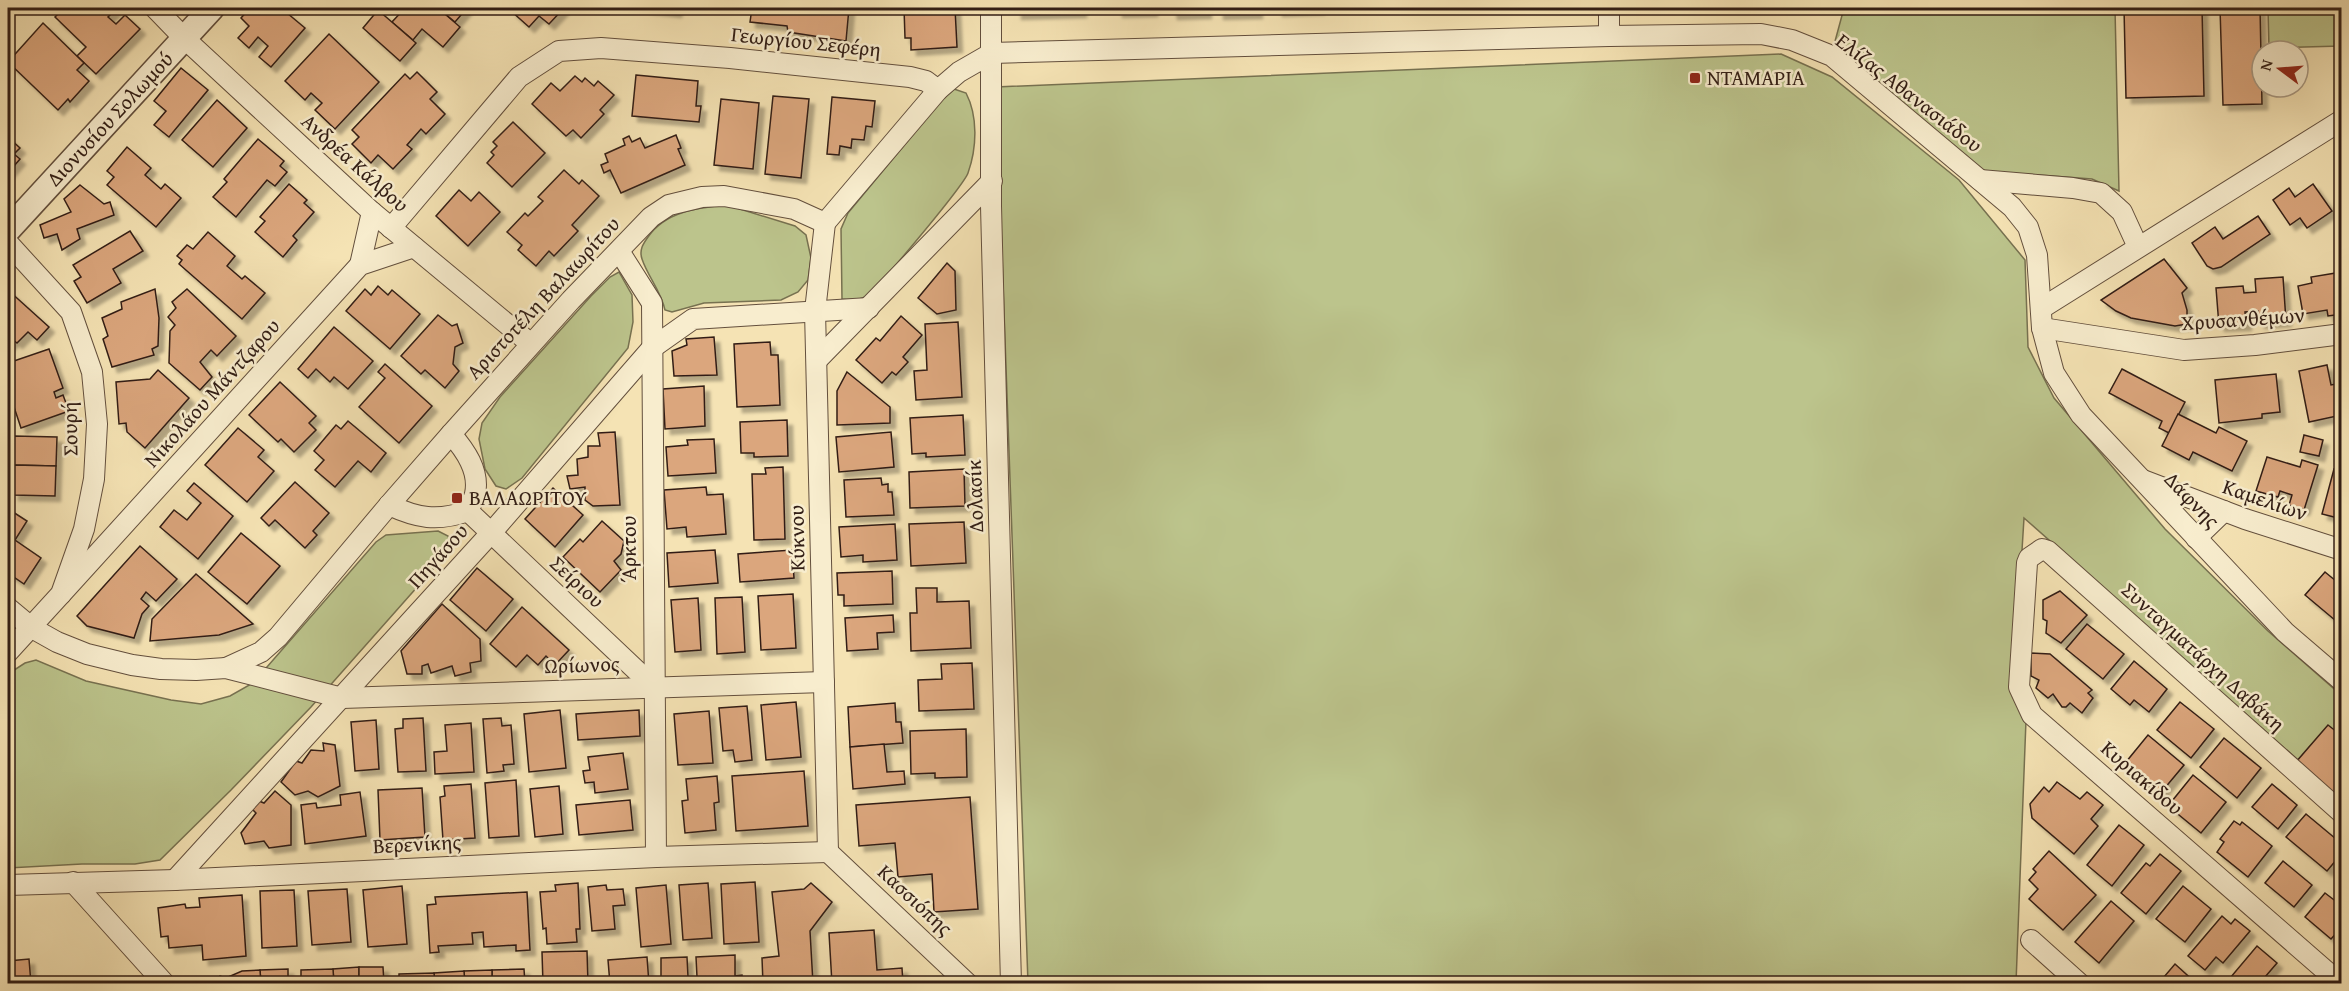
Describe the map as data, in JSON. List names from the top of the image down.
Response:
{
  "streets": {
    "street": [
      "Γεωργίου Σεφέρη",
      "Ελίζας Αθανασιάδου",
      "Διονυσίου Σολωμού",
      "Ανδρέα Κάλβου",
      "Αριστοτέλη Βαλαωρίτου",
      "Χρυσανθέμων",
      "Νικολάου Μάντζαρου",
      "Σουρή",
      "Δολασίκ",
      "Δάφνης",
      "Καμελίων",
      "Κύκνου",
      "Άρκτου",
      "Πηγάσου",
      "Σείριου",
      "Συνταγματάρχη Δαβάκη",
      "Ωρίωνος",
      "Κυριακίδου",
      "Βερενίκης",
      "Κασσιόπης"
    ]
  },
  "crossings": [
    ["Γεωργίου Σεφέρη", "Ανδρέα Κάλβου"],
    ["Ελίζας Αθανασιάδου", "Χρυσανθέμων"],
    ["Ελίζας Αθανασιάδου", "Δολασίκ"],
    ["Ελίζας Αθανασιάδου", "Δάφνης"],
    ["Διονυσίου Σολωμού", "Ανδρέα Κάλβου"],
    ["Ανδρέα Κάλβου", "Αριστοτέλη Βαλαωρίτου"],
    ["Αριστοτέλη Βαλαωρίτου", "Κύκνου"],
    ["Αριστοτέλη Βαλαωρίτου", "Άρκτου"],
    ["Αριστοτέλη Βαλαωρίτου", "Ωρίωνος"],
    ["Χρυσανθέμων", "Δάφνης"],
    ["Νικολάου Μάντζαρου", "Σουρή"],
    ["Δάφνης", "Καμελίων"],
    ["Κύκνου", "Πηγάσου"],
    ["Κύκνου", "Ωρίωνος"],
    ["Κύκνου", "Βερενίκης"],
    ["Κύκνου", "Κασσιόπης"],
    ["Άρκτου", "Πηγάσου"],
    ["Άρκτου", "Σείριου"],
    ["Άρκτου", "Ωρίωνος"],
    ["Άρκτου", "Βερενίκης"],
    ["Πηγάσου", "Σείριου"],
    ["Πηγάσου", "Ωρίωνος"],
    ["Πηγάσου", "Βερενίκης"],
    ["Σείριου", "Ωρίωνος"],
    ["Συνταγματάρχη Δαβάκη", "Κυριακίδου"],
    ["Βερενίκης", "Κασσιόπης"]
  ],
  "places": {
    "transit": ["ΝΤΑΜΑΡΙΑ", "ΒΑΛΑΩΡΙΤΟΥ"]
  },
  "north": "left"
}
